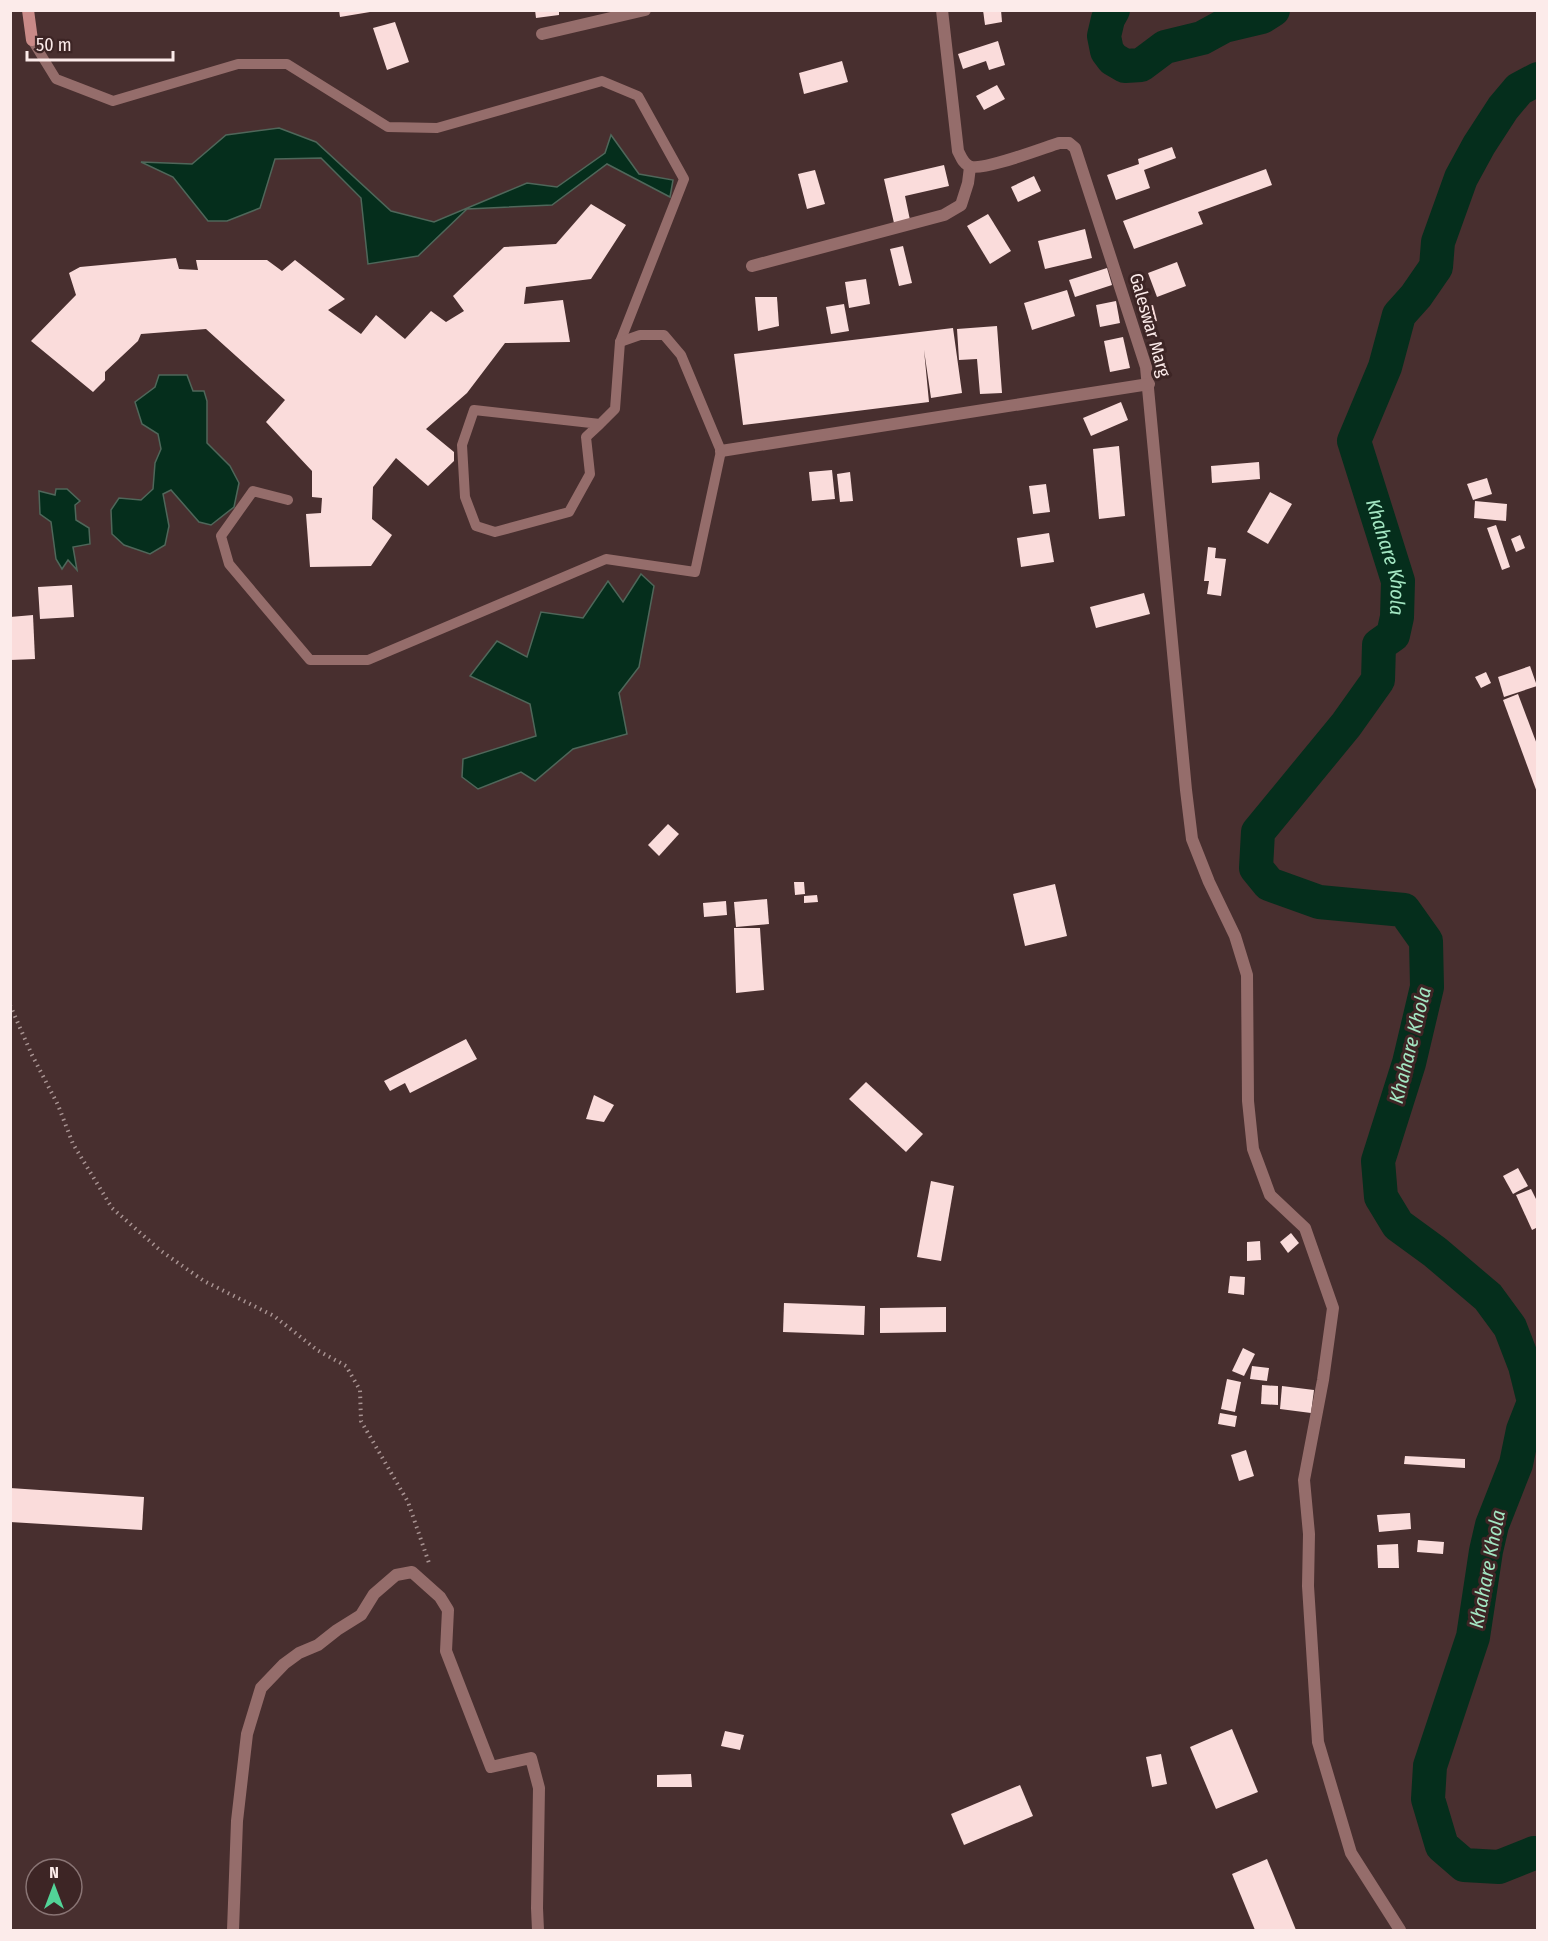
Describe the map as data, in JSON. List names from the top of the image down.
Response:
{
  "streets": {
    "street": ["Galeswar Marg"]
  },
  "water": ["Khahare Khola"],
  "scale_bar": "50 m",
  "north": "top"
}
